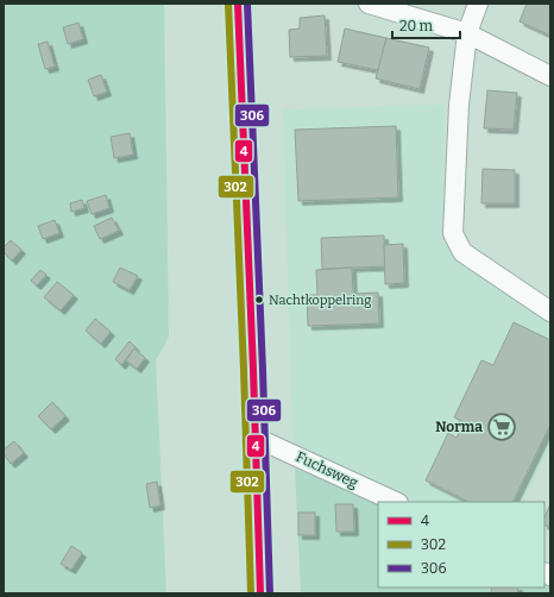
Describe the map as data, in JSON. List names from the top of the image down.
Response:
{
  "streets": {
    "street": ["Fuchsweg"]
  },
  "places": {
    "other": ["Nachtkoppelring"],
    "supermarket": ["Norma"]
  },
  "lines": ["transit line 4", "transit line 302", "transit line 306"],
  "legend": ["4", "302", "306"],
  "scale_bar": "20 m"
}
